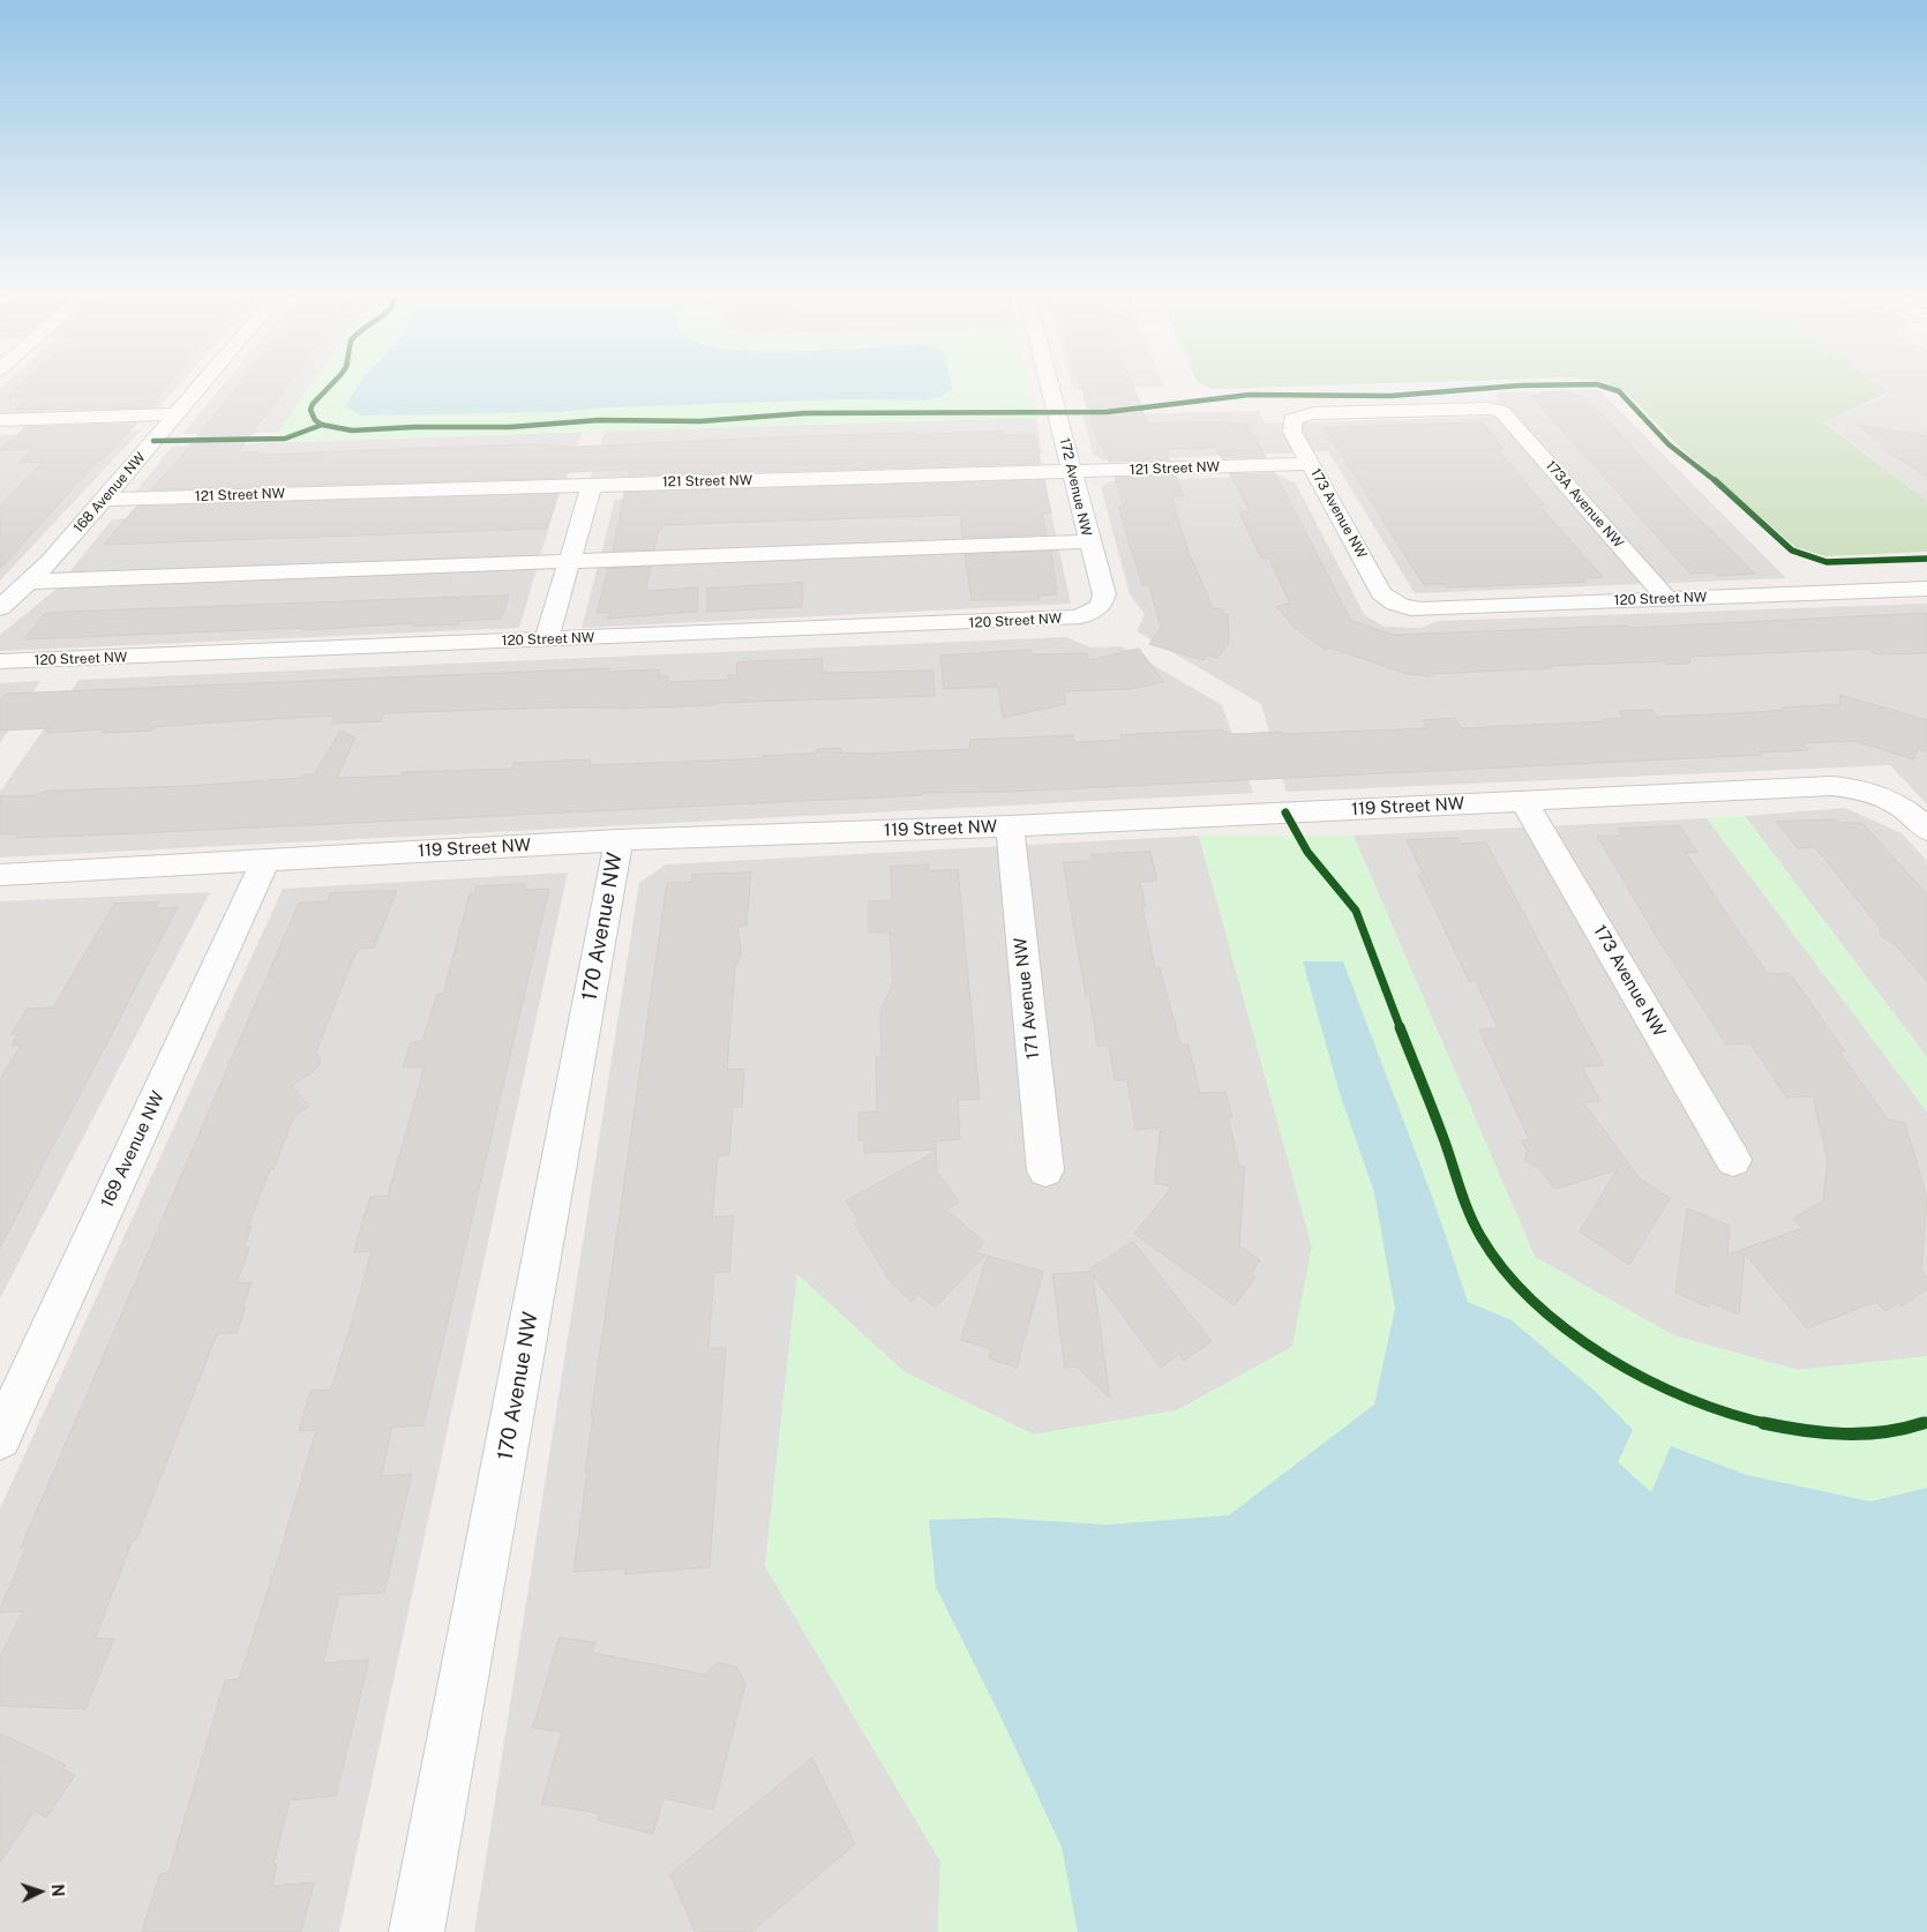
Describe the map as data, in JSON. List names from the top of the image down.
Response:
{
  "streets": {
    "street": [
      "121 Street NW",
      "172 Avenue NW",
      "168 Avenue NW",
      "173A Avenue NW",
      "173 Avenue NW",
      "120 Street NW",
      "119 Street NW",
      "170 Avenue NW",
      "171 Avenue NW",
      "169 Avenue NW"
    ]
  },
  "crossings": [
    ["121 Street NW", "172 Avenue NW"],
    ["121 Street NW", "168 Avenue NW"],
    ["121 Street NW", "173 Avenue NW"],
    ["172 Avenue NW", "120 Street NW"],
    ["173A Avenue NW", "173 Avenue NW"],
    ["173A Avenue NW", "120 Street NW"],
    ["173 Avenue NW", "120 Street NW"],
    ["173 Avenue NW", "119 Street NW"],
    ["119 Street NW", "170 Avenue NW"],
    ["119 Street NW", "171 Avenue NW"],
    ["119 Street NW", "169 Avenue NW"]
  ],
  "north": "right"
}
